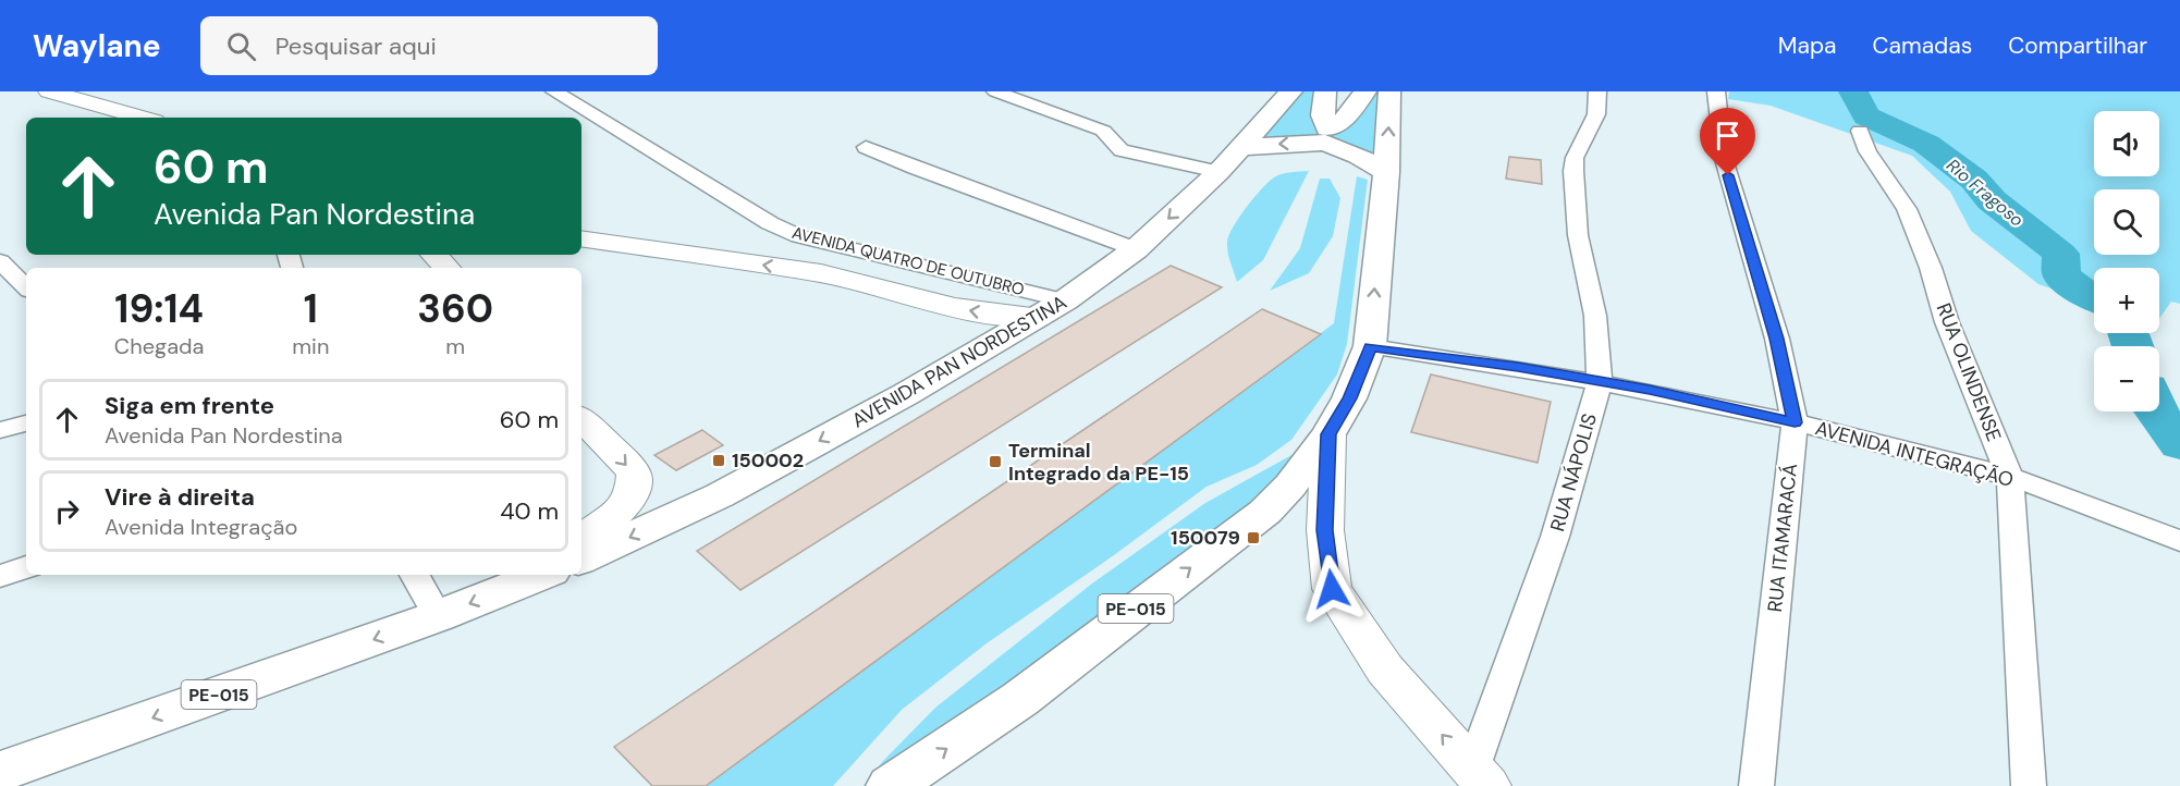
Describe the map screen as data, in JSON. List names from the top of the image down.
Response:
{
  "streets": {
    "highway": ["AVENIDA PAN NORDESTINA", "PE-015"],
    "street": [
      "AVENIDA QUATRO DE OUTUBRO",
      "RUA OLINDENSE",
      "AVENIDA INTEGRAÇÃO",
      "RUA NÁPOLIS",
      "RUA ITAMARACÁ"
    ]
  },
  "crossings": [
    ["AVENIDA QUATRO DE OUTUBRO", "AVENIDA PAN NORDESTINA"],
    ["RUA OLINDENSE", "AVENIDA INTEGRAÇÃO"],
    ["AVENIDA INTEGRAÇÃO", "RUA NÁPOLIS"],
    ["AVENIDA INTEGRAÇÃO", "RUA ITAMARACÁ"],
    ["AVENIDA INTEGRAÇÃO", "PE-015"]
  ],
  "water": ["Rio Fragoso"],
  "places": {
    "transit": ["150002", "Terminal Integrado da PE-15", "150079"]
  },
  "page": {
    "header": "Waylane",
    "search": "Pesquisar aqui",
    "nav": ["Mapa", "Camadas", "Compartilhar"],
    "map_buttons": ["+", "−"],
    "turn": ["60 m", "Avenida Pan Nordestina"],
    "eta": [
      "19:14",
      "Chegada",
      "1",
      "min",
      "360",
      "m"
    ],
    "list": [
      {
        "name": "Siga em frente",
        "note": "Avenida Pan Nordestina",
        "value": "60 m"
      },
      {
        "name": "Vire à direita",
        "note": "Avenida Integração",
        "value": "40 m"
      }
    ]
  }
}
